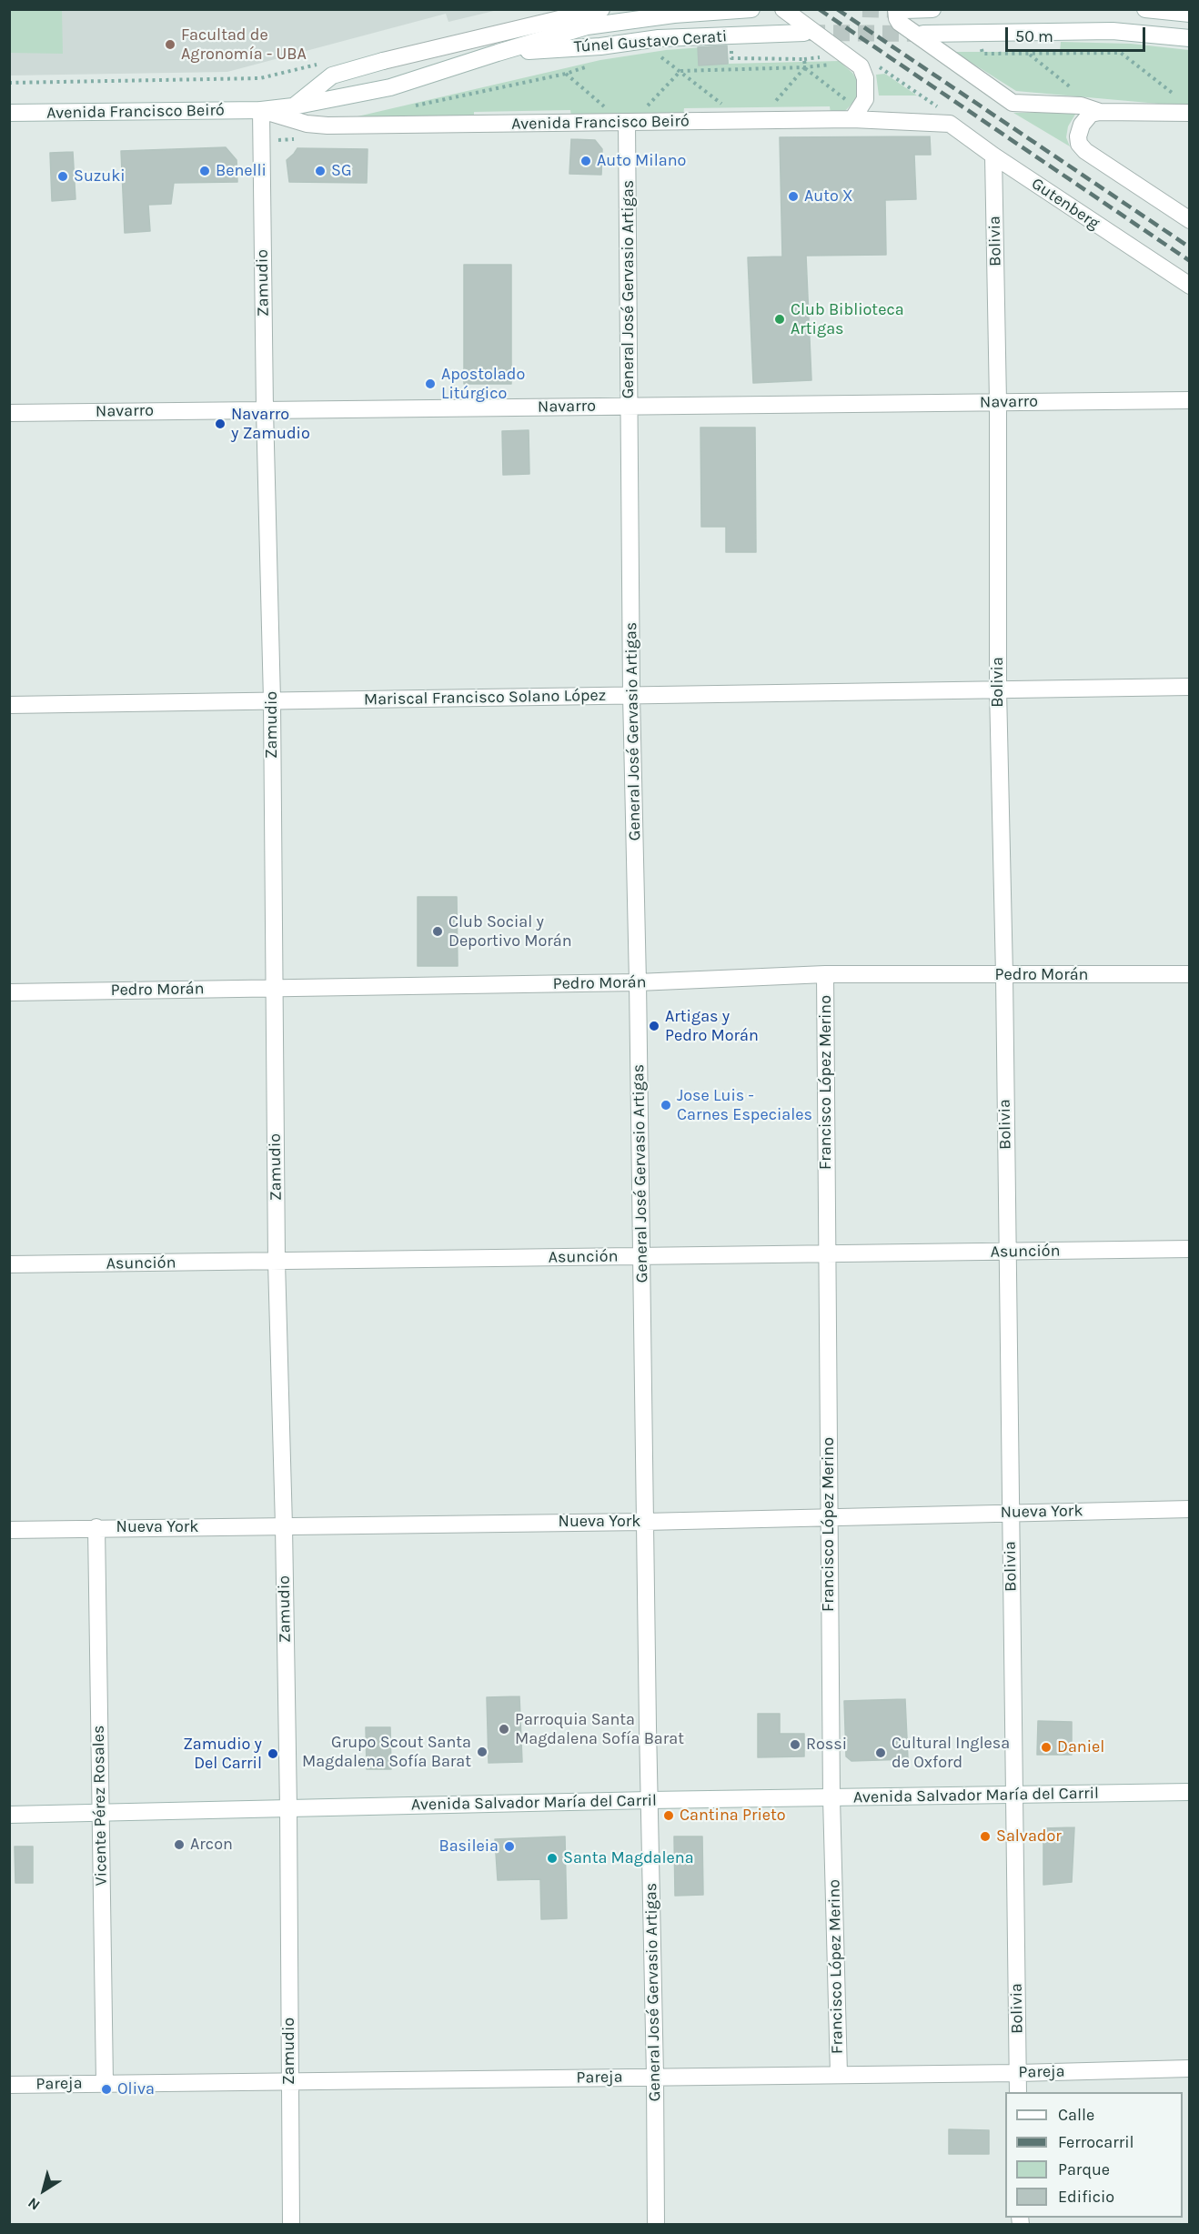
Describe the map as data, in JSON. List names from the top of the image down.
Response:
{
  "streets": {
    "street": [
      "Túnel Gustavo Cerati",
      "Avenida Francisco Beiró",
      "Gutenberg",
      "Bolivia",
      "Zamudio",
      "General José Gervasio Artigas",
      "Navarro",
      "Mariscal Francisco Solano López",
      "Pedro Morán",
      "Francisco López Merino",
      "Asunción",
      "Nueva York",
      "Avenida Salvador María del Carril",
      "Vicente Pérez Rosales",
      "Pareja"
    ]
  },
  "crossings": [
    ["Túnel Gustavo Cerati", "Avenida Francisco Beiró"],
    ["Avenida Francisco Beiró", "Gutenberg"],
    ["Avenida Francisco Beiró", "Zamudio"],
    ["Avenida Francisco Beiró", "General José Gervasio Artigas"],
    ["Gutenberg", "Bolivia"],
    ["Bolivia", "Navarro"],
    ["Bolivia", "Mariscal Francisco Solano López"],
    ["Bolivia", "Pedro Morán"],
    ["Bolivia", "Asunción"],
    ["Bolivia", "Nueva York"],
    ["Bolivia", "Avenida Salvador María del Carril"],
    ["Bolivia", "Pareja"],
    ["Zamudio", "Navarro"],
    ["Zamudio", "Mariscal Francisco Solano López"],
    ["Zamudio", "Pedro Morán"],
    ["Zamudio", "Asunción"],
    ["Zamudio", "Nueva York"],
    ["Zamudio", "Avenida Salvador María del Carril"],
    ["Zamudio", "Pareja"],
    ["General José Gervasio Artigas", "Navarro"],
    ["General José Gervasio Artigas", "Mariscal Francisco Solano López"],
    ["General José Gervasio Artigas", "Pedro Morán"],
    ["General José Gervasio Artigas", "Asunción"],
    ["General José Gervasio Artigas", "Nueva York"],
    ["General José Gervasio Artigas", "Avenida Salvador María del Carril"],
    ["General José Gervasio Artigas", "Pareja"],
    ["Pedro Morán", "Francisco López Merino"],
    ["Francisco López Merino", "Asunción"],
    ["Francisco López Merino", "Nueva York"],
    ["Francisco López Merino", "Avenida Salvador María del Carril"],
    ["Francisco López Merino", "Pareja"],
    ["Nueva York", "Vicente Pérez Rosales"],
    ["Avenida Salvador María del Carril", "Vicente Pérez Rosales"],
    ["Vicente Pérez Rosales", "Pareja"]
  ],
  "places": [
    "Facultad de Agronomía - UBA",
    "Auto Milano",
    "Benelli",
    "SG",
    "Suzuki",
    "Auto X",
    "Club Biblioteca Artigas",
    "Apostolado Litúrgico",
    "Navarro y Zamudio",
    "Club Social y Deportivo Morán",
    "Artigas y Pedro Morán",
    "Jose Luis - Carnes Especiales",
    "Parroquia Santa Magdalena Sofía Barat",
    "Rossi",
    "Daniel",
    "Grupo Scout Santa Magdalena Sofía Barat",
    "Cultural Inglesa de Oxford",
    "Zamudio y Del Carril",
    "Cantina Prieto",
    "Salvador",
    "Arcon",
    "Basileia",
    "Santa Magdalena",
    "Oliva"
  ],
  "legend": [
    "Calle",
    "Ferrocarril",
    "Parque",
    "Edificio"
  ],
  "scale_bar": "50 m",
  "north": "bottom left"
}
